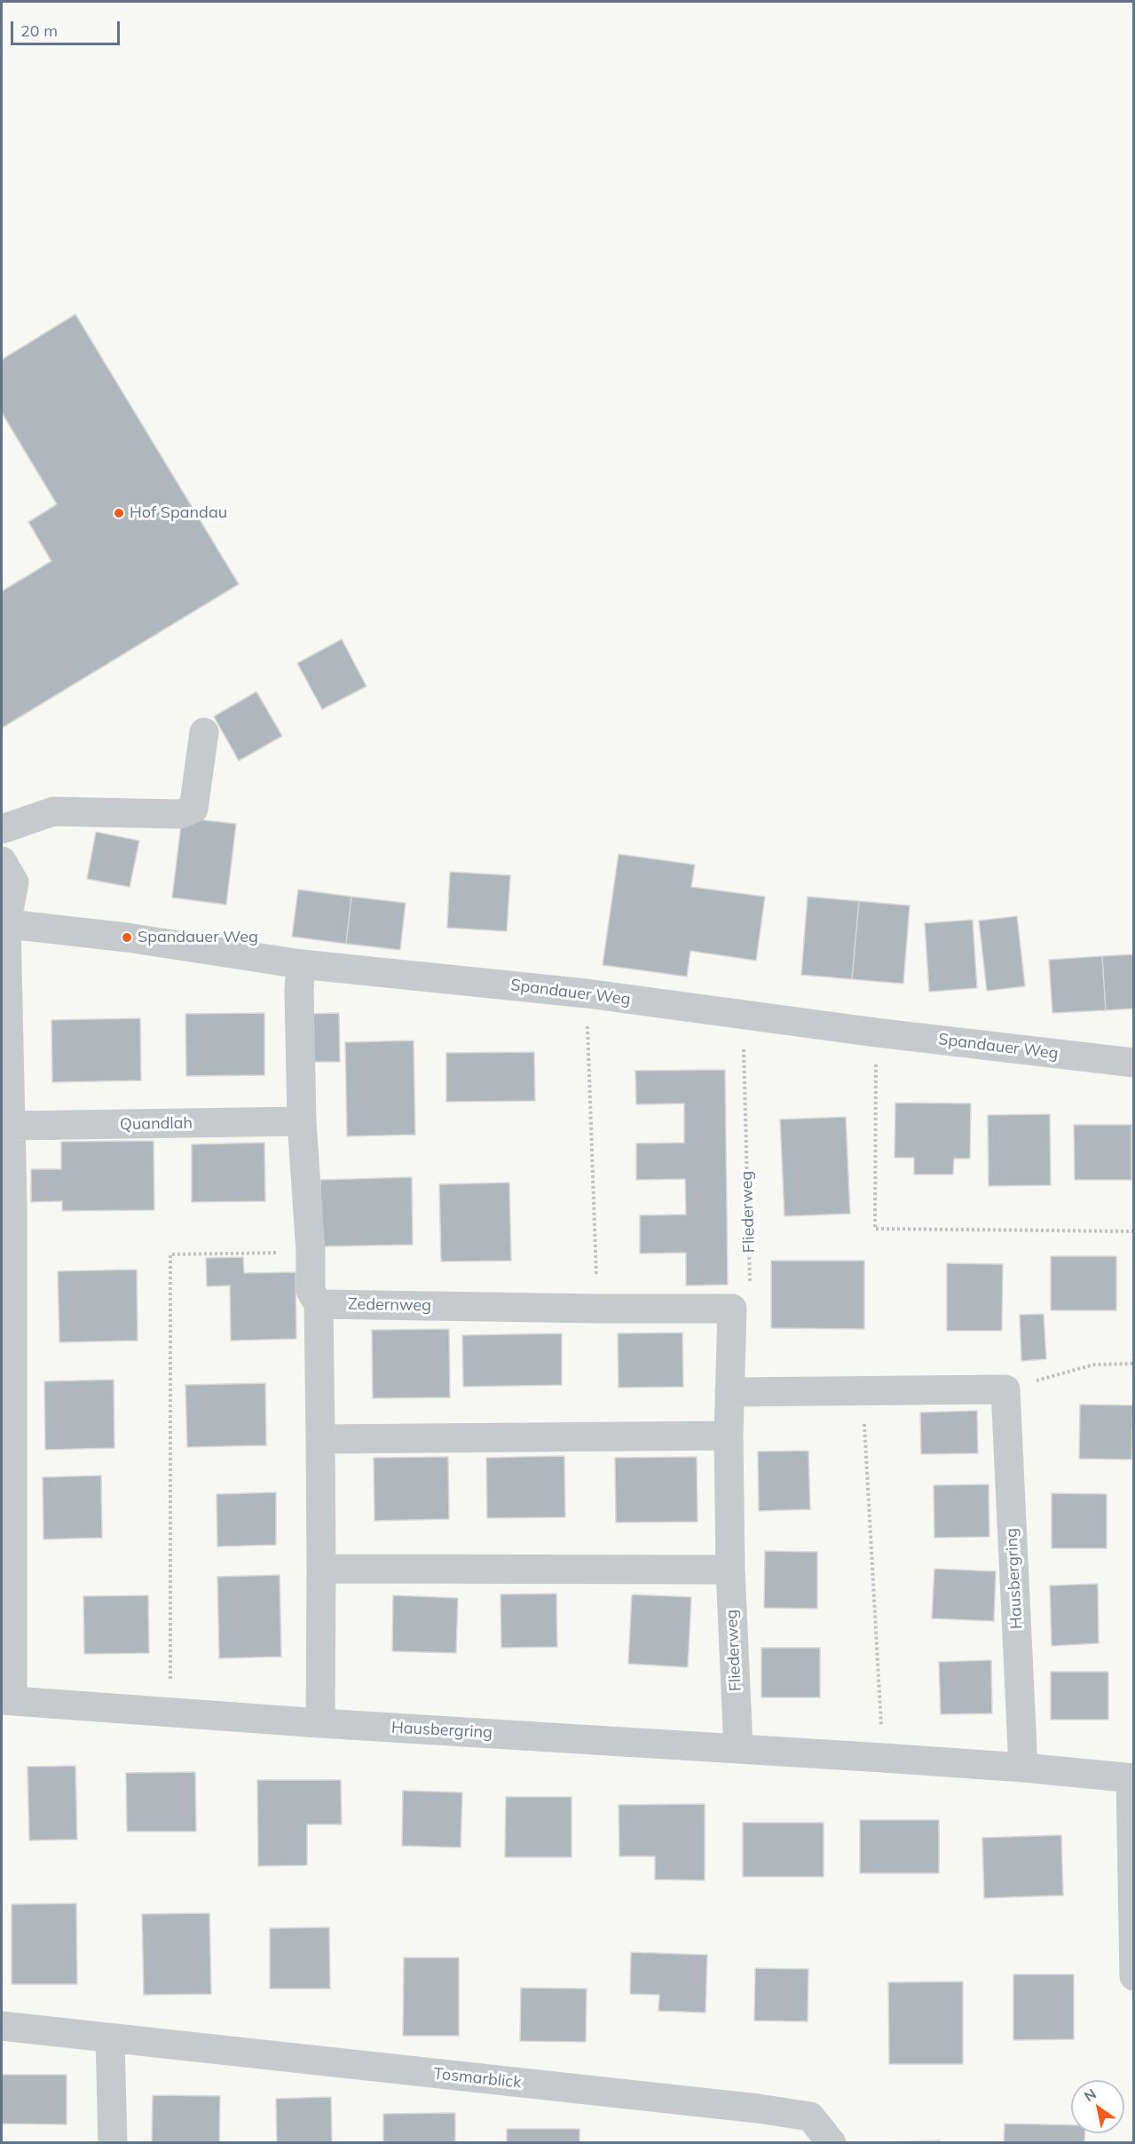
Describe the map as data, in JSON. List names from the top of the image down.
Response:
{
  "streets": {
    "street": [
      "Spandauer Weg",
      "Quandlah",
      "Fliederweg",
      "Zedernweg",
      "Hausbergring",
      "Tosmarblick"
    ]
  },
  "crossings": [
    ["Spandauer Weg", "Fliederweg"],
    ["Fliederweg", "Zedernweg"],
    ["Fliederweg", "Hausbergring"]
  ],
  "places": ["Hof Spandau", "Spandauer Weg"],
  "scale_bar": "20 m",
  "north": "top left"
}
